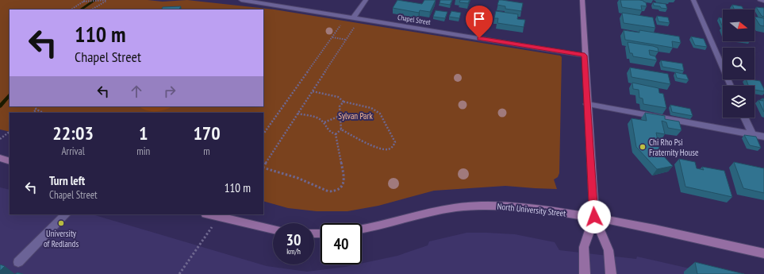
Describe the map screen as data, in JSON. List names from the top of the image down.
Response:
{
  "streets": {
    "street": ["Chapel Street", "North University Street"]
  },
  "parks": ["Sylvan Park"],
  "places": ["Chi Rho Psi Fraternity House", "University of Redlands"],
  "north": "right",
  "page": {
    "turn": ["110 m", "Chapel Street"],
    "eta": [
      "22:03",
      "Arrival",
      "1",
      "min",
      "170",
      "m"
    ],
    "list": [
      {
        "name": "Turn left",
        "note": "Chapel Street",
        "value": "110 m"
      }
    ],
    "speed": "30 km/h",
    "limit": "40"
  }
}
